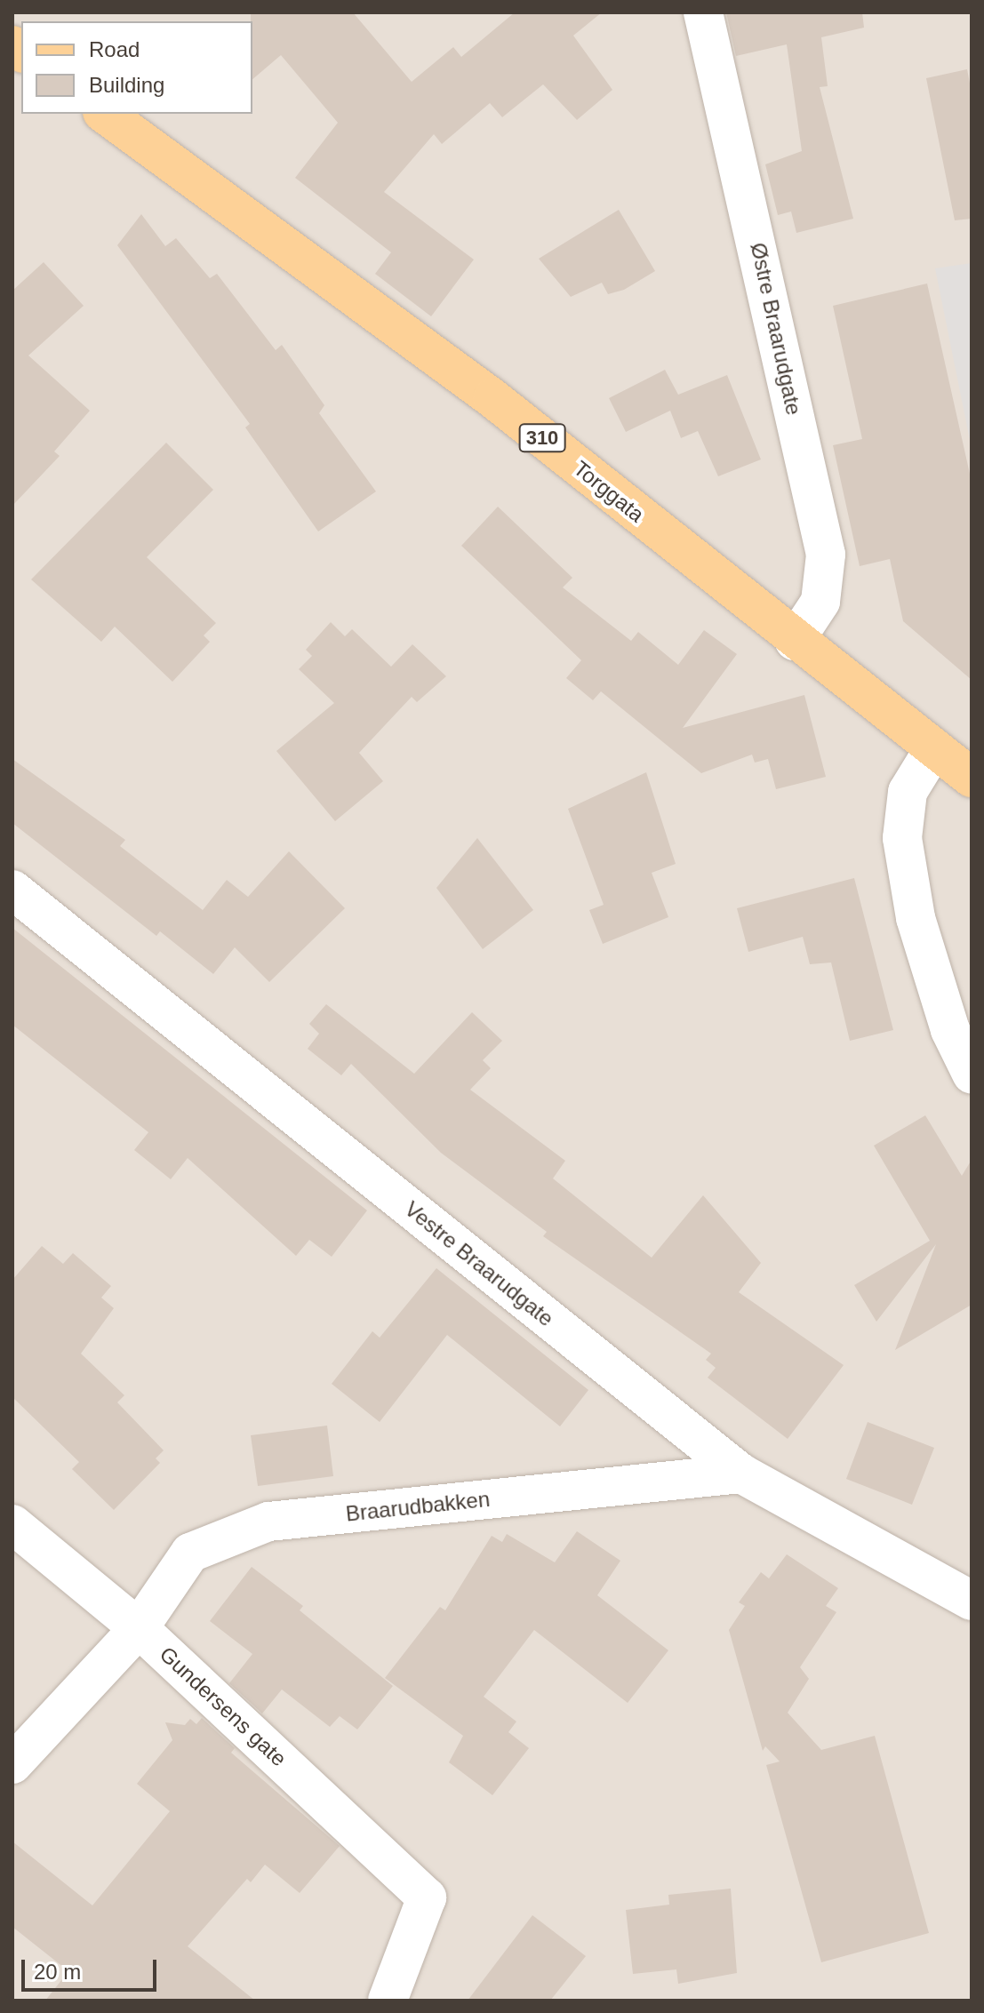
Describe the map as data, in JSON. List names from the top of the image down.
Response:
{
  "streets": {
    "main road": ["310", "Torggata"],
    "street": [
      "Østre Braarudgate",
      "Vestre Braarudgate",
      "Braarudbakken",
      "Gundersens gate"
    ]
  },
  "crossings": [
    ["Østre Braarudgate", "Torggata"],
    ["Vestre Braarudgate", "Braarudbakken"],
    ["Braarudbakken", "Gundersens gate"]
  ],
  "legend": ["Road", "Building"],
  "scale_bar": "20 m"
}
